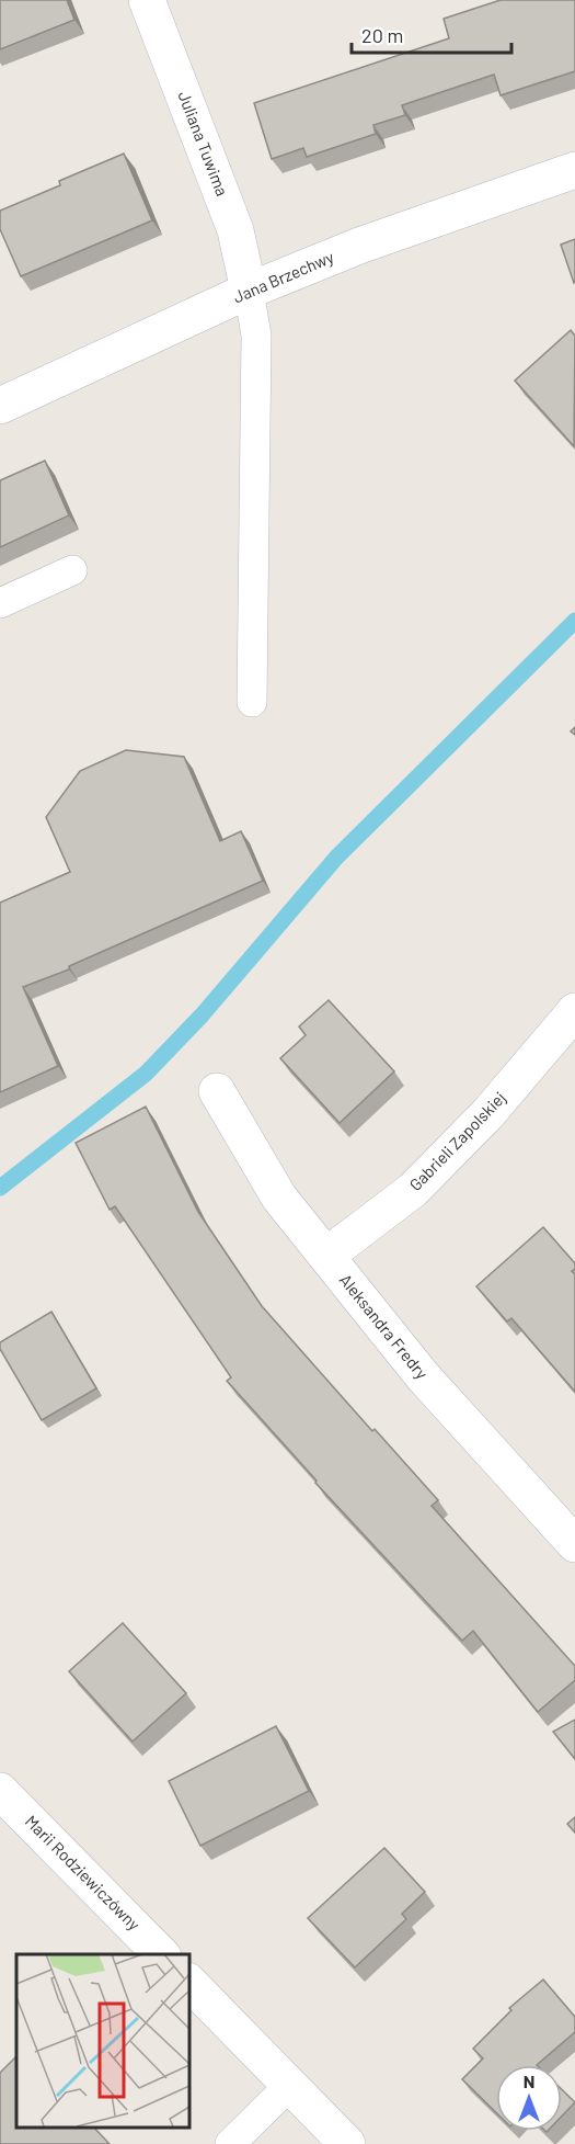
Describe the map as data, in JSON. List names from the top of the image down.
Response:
{
  "streets": {
    "street": [
      "Juliana Tuwima",
      "Jana Brzechwy",
      "Gabrieli Zapolskiej",
      "Aleksandra Fredry",
      "Marii Rodziewiczówny"
    ]
  },
  "crossings": [
    ["Juliana Tuwima", "Jana Brzechwy"],
    ["Gabrieli Zapolskiej", "Aleksandra Fredry"]
  ],
  "scale_bar": "20 m",
  "north": "top"
}
